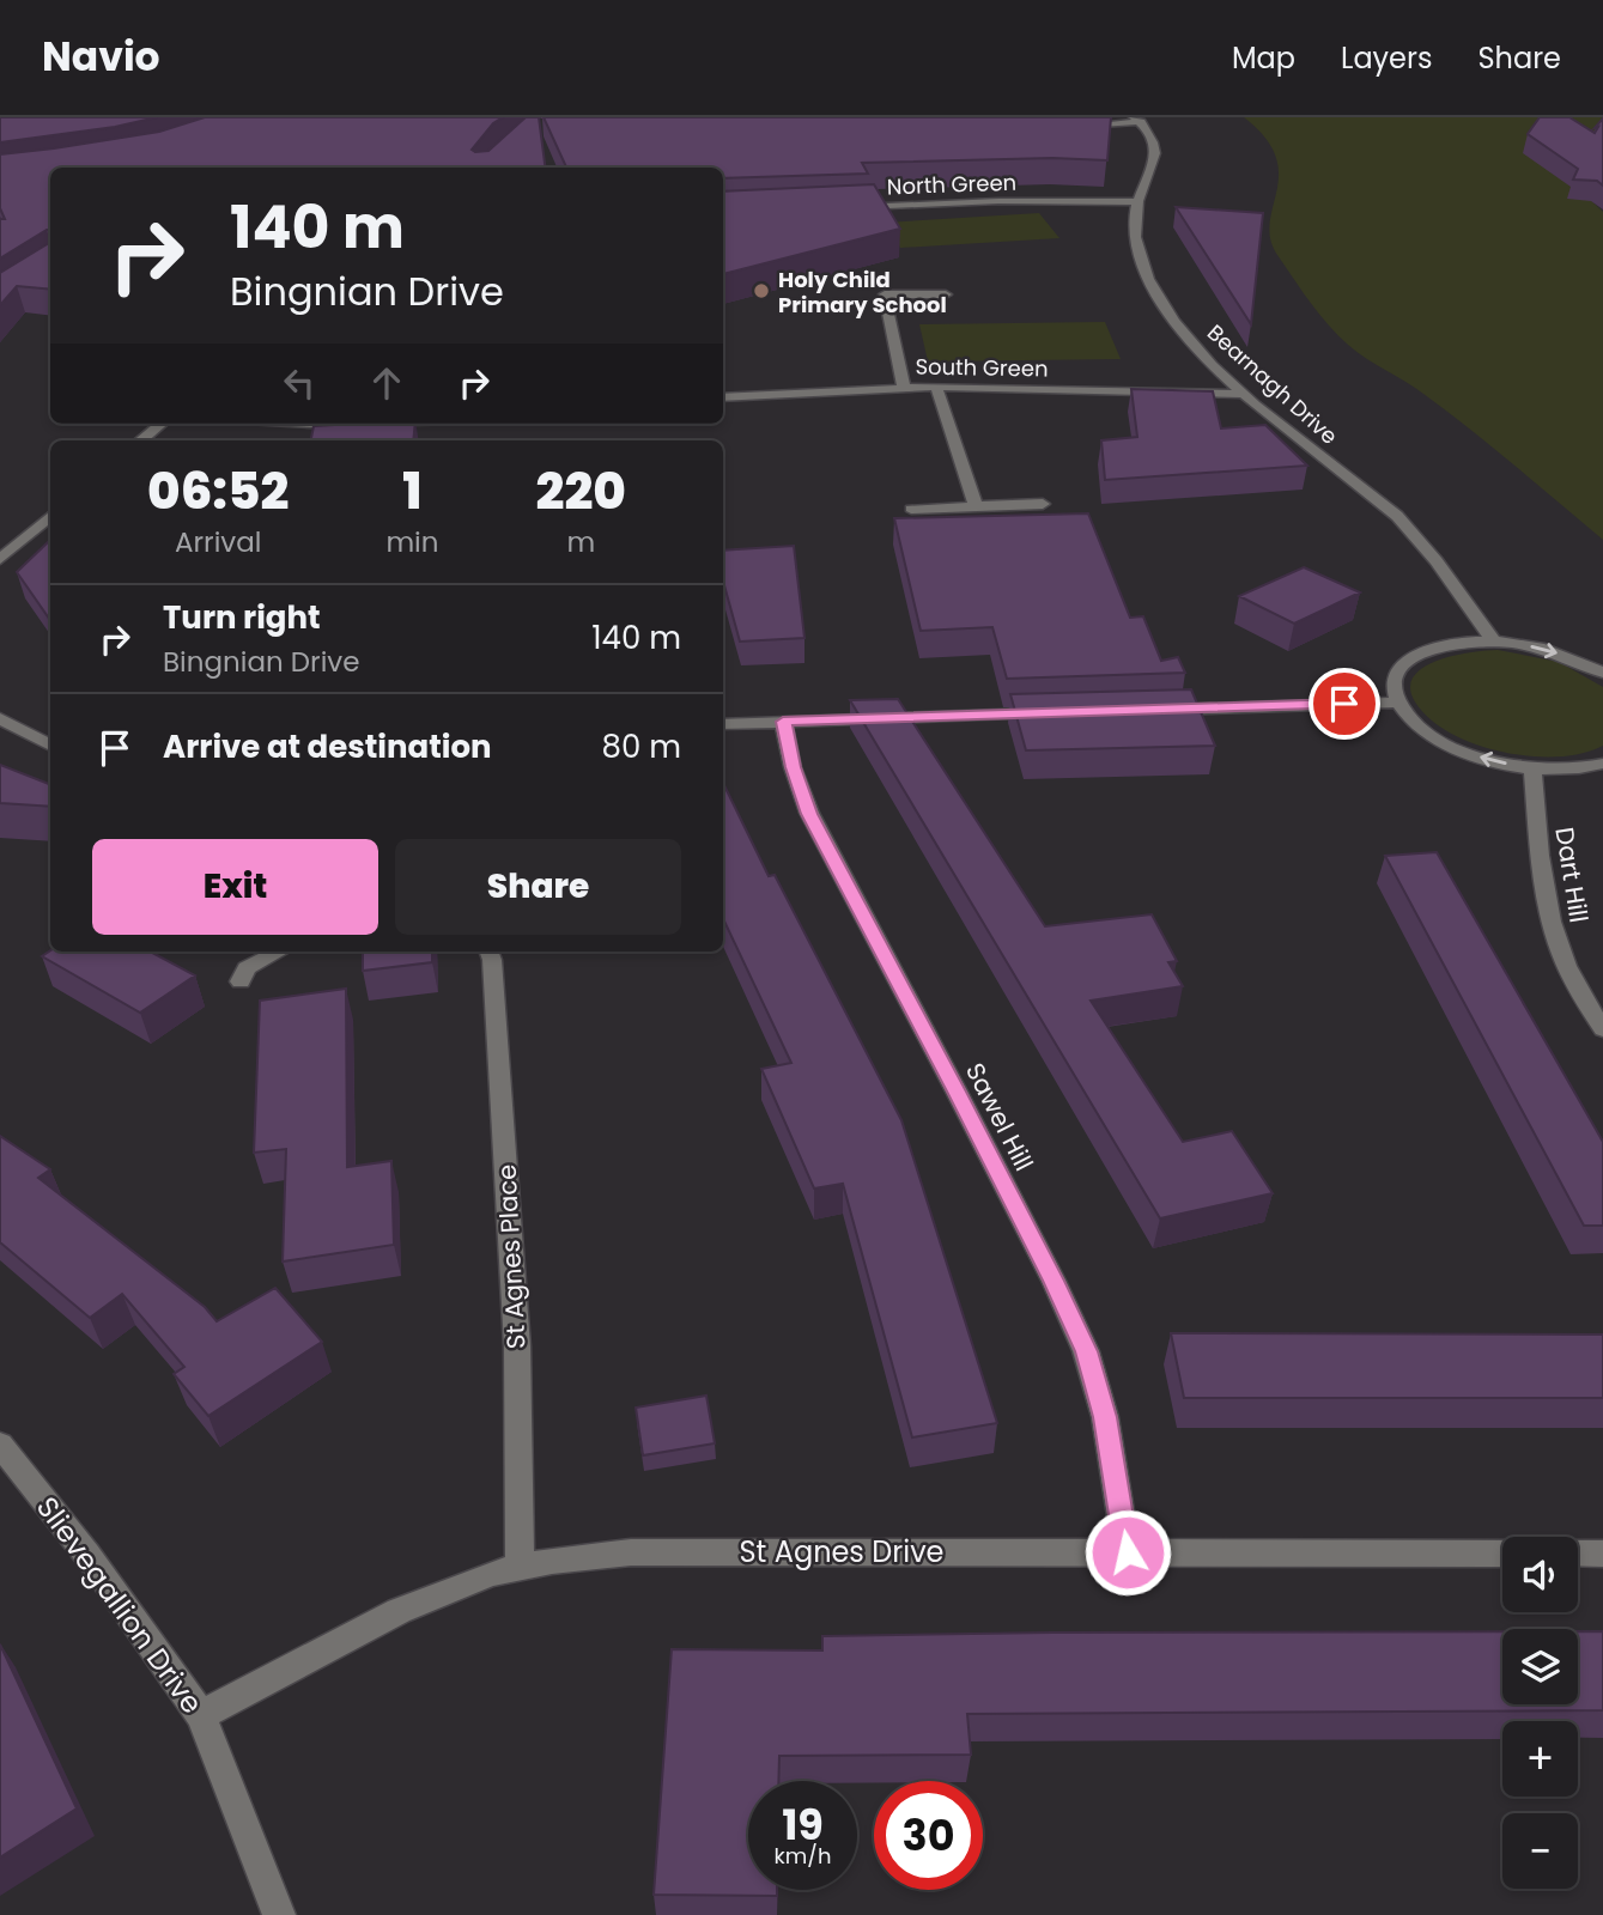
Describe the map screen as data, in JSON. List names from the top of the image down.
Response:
{
  "streets": {
    "street": [
      "North Green",
      "South Green",
      "Bearnagh Drive",
      "Dart Hill",
      "Sawel Hill",
      "St Agnes Place",
      "St Agnes Drive",
      "Slievegallion Drive"
    ]
  },
  "crossings": [
    ["North Green", "Bearnagh Drive"],
    ["South Green", "Bearnagh Drive"],
    ["Sawel Hill", "St Agnes Drive"],
    ["St Agnes Place", "St Agnes Drive"],
    ["St Agnes Drive", "Slievegallion Drive"]
  ],
  "places": ["Holy Child Primary School"],
  "page": {
    "header": "Navio",
    "nav": ["Map", "Layers", "Share"],
    "turn": ["140 m", "Bingnian Drive"],
    "eta": [
      "06:52",
      "Arrival",
      "1",
      "min",
      "220",
      "m"
    ],
    "list": [
      {
        "name": "Turn right",
        "note": "Bingnian Drive",
        "value": "140 m"
      },
      {
        "name": "Arrive at destination",
        "value": "80 m"
      }
    ],
    "buttons": ["Exit", "Share"],
    "map_buttons": ["+", "−"],
    "speed": "19 km/h",
    "limit": "30"
  }
}
